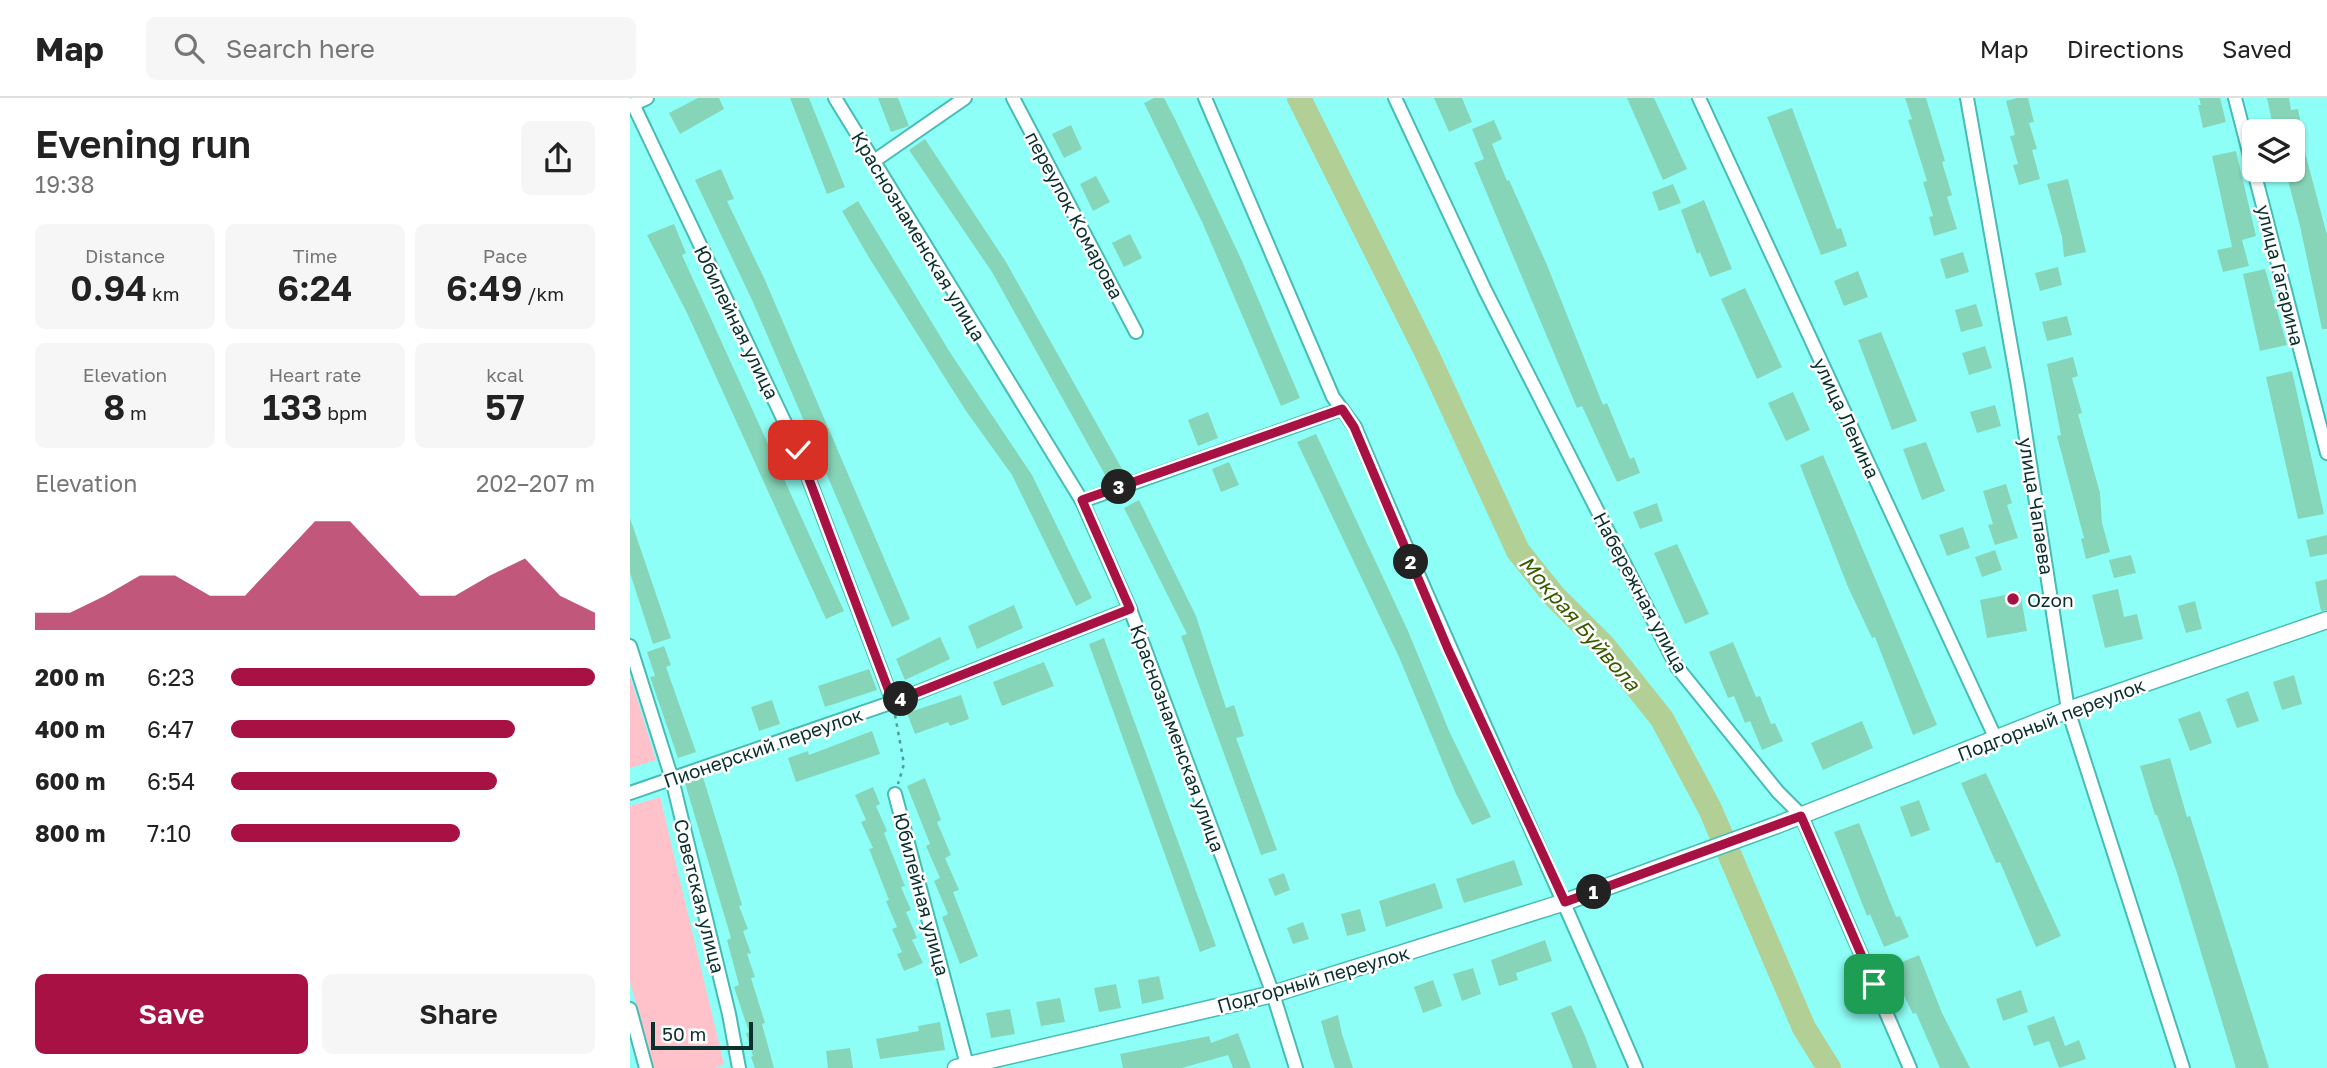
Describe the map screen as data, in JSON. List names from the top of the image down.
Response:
{
  "streets": {
    "main road": ["Подгорный переулок"],
    "street": [
      "переулок Комарова",
      "Краснознаменская улица",
      "улица Гагарина",
      "Юбилейная улица",
      "улица Ленина",
      "улица Чапаева",
      "Набережная улица",
      "Пионерский переулок",
      "Советская улица"
    ]
  },
  "crossings": [
    ["Краснознаменская улица", "Подгорный переулок"],
    ["Краснознаменская улица", "Пионерский переулок"],
    ["Юбилейная улица", "Подгорный переулок"],
    ["Юбилейная улица", "Пионерский переулок"],
    ["улица Ленина", "Подгорный переулок"],
    ["улица Чапаева", "Подгорный переулок"],
    ["Набережная улица", "Подгорный переулок"],
    ["Пионерский переулок", "Советская улица"]
  ],
  "water": ["Мокрая Буйвола"],
  "places": ["Ozon"],
  "scale_bar": "50 m",
  "page": {
    "header": "Map",
    "search": "Search here",
    "nav": ["Map", "Directions", "Saved"],
    "heading": ["Evening run", "19:38"],
    "stats": [
      ["Distance", "0.94 km"],
      ["Time", "6:24"],
      ["Pace", "6:49 /km"],
      ["Elevation", "8 m"],
      ["Heart rate", "133 bpm"],
      ["kcal", "57"]
    ],
    "chart": ["Elevation", "202–207 m"],
    "pins": [
      "3",
      "2",
      "4",
      "1"
    ],
    "list": [
      {
        "name": "200 m",
        "note": "6:23"
      },
      {
        "name": "400 m",
        "note": "6:47"
      },
      {
        "name": "600 m",
        "note": "6:54"
      },
      {
        "name": "800 m",
        "note": "7:10"
      }
    ],
    "buttons": ["Save", "Share"],
    "scale": "50 m"
  }
}
